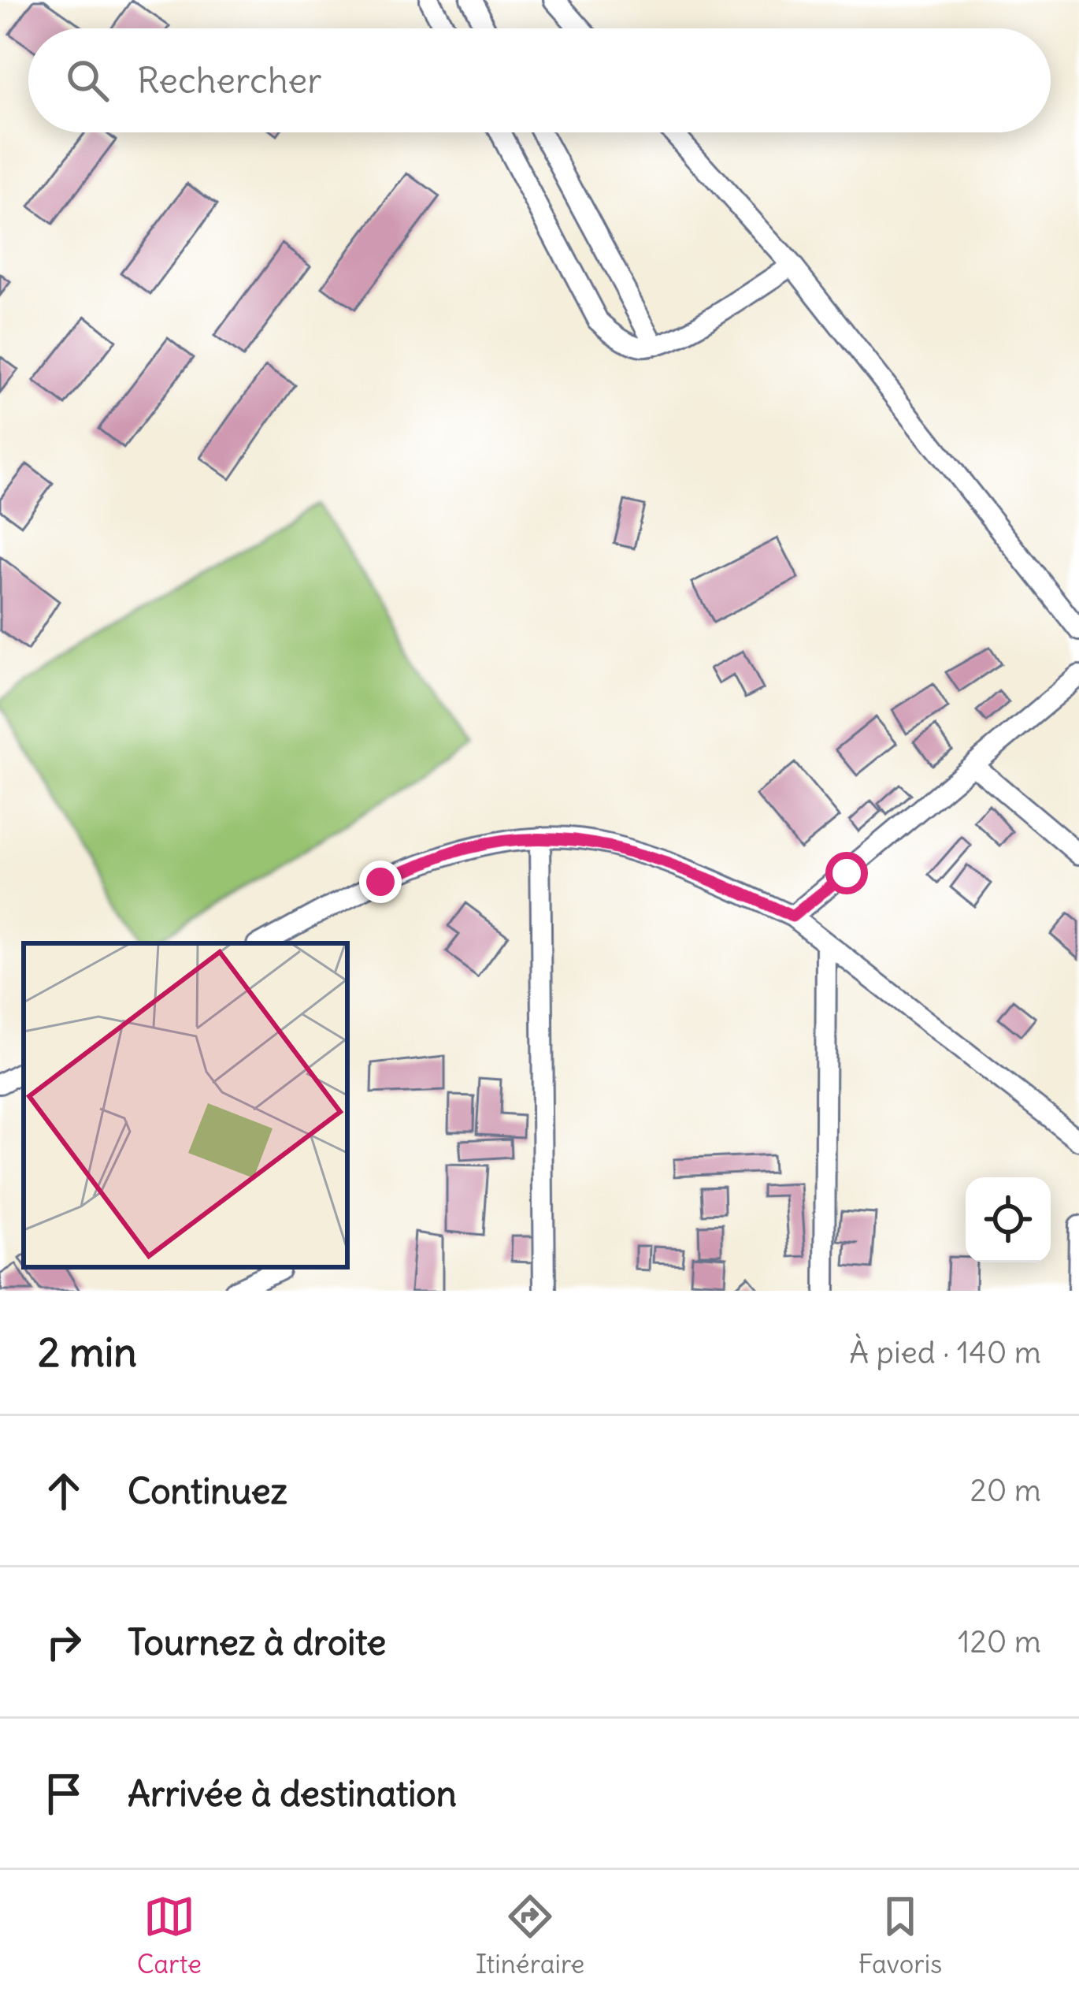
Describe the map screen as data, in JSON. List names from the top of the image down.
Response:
{
  "page": {
    "search": "Rechercher",
    "heading": ["2 min", "À pied · 140 m"],
    "list": [
      ["Continuez", "20 m"],
      ["Tournez à droite", "120 m"],
      "Arrivée à destination"
    ],
    "nav": ["Carte", "Itinéraire", "Favoris"]
  }
}
